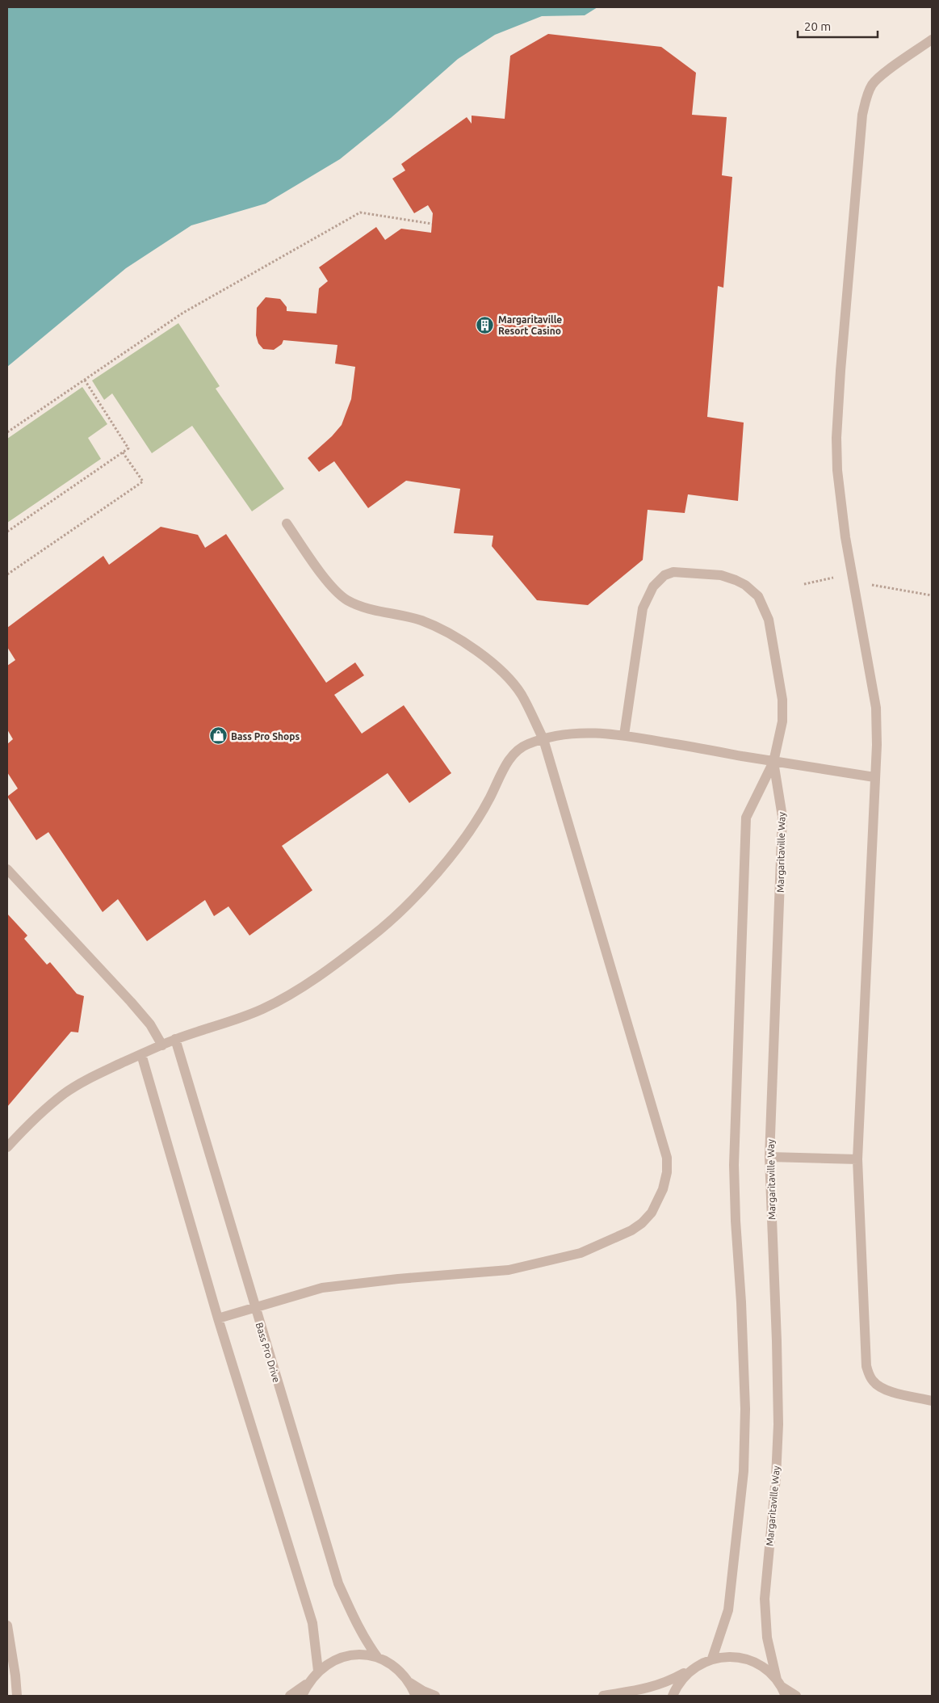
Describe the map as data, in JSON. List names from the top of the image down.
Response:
{
  "streets": {
    "street": ["Margaritaville Way", "Bass Pro Drive"]
  },
  "places": {
    "building": ["Margaritaville Resort Casino"],
    "shop": ["Bass Pro Shops"]
  },
  "scale_bar": "20 m"
}
